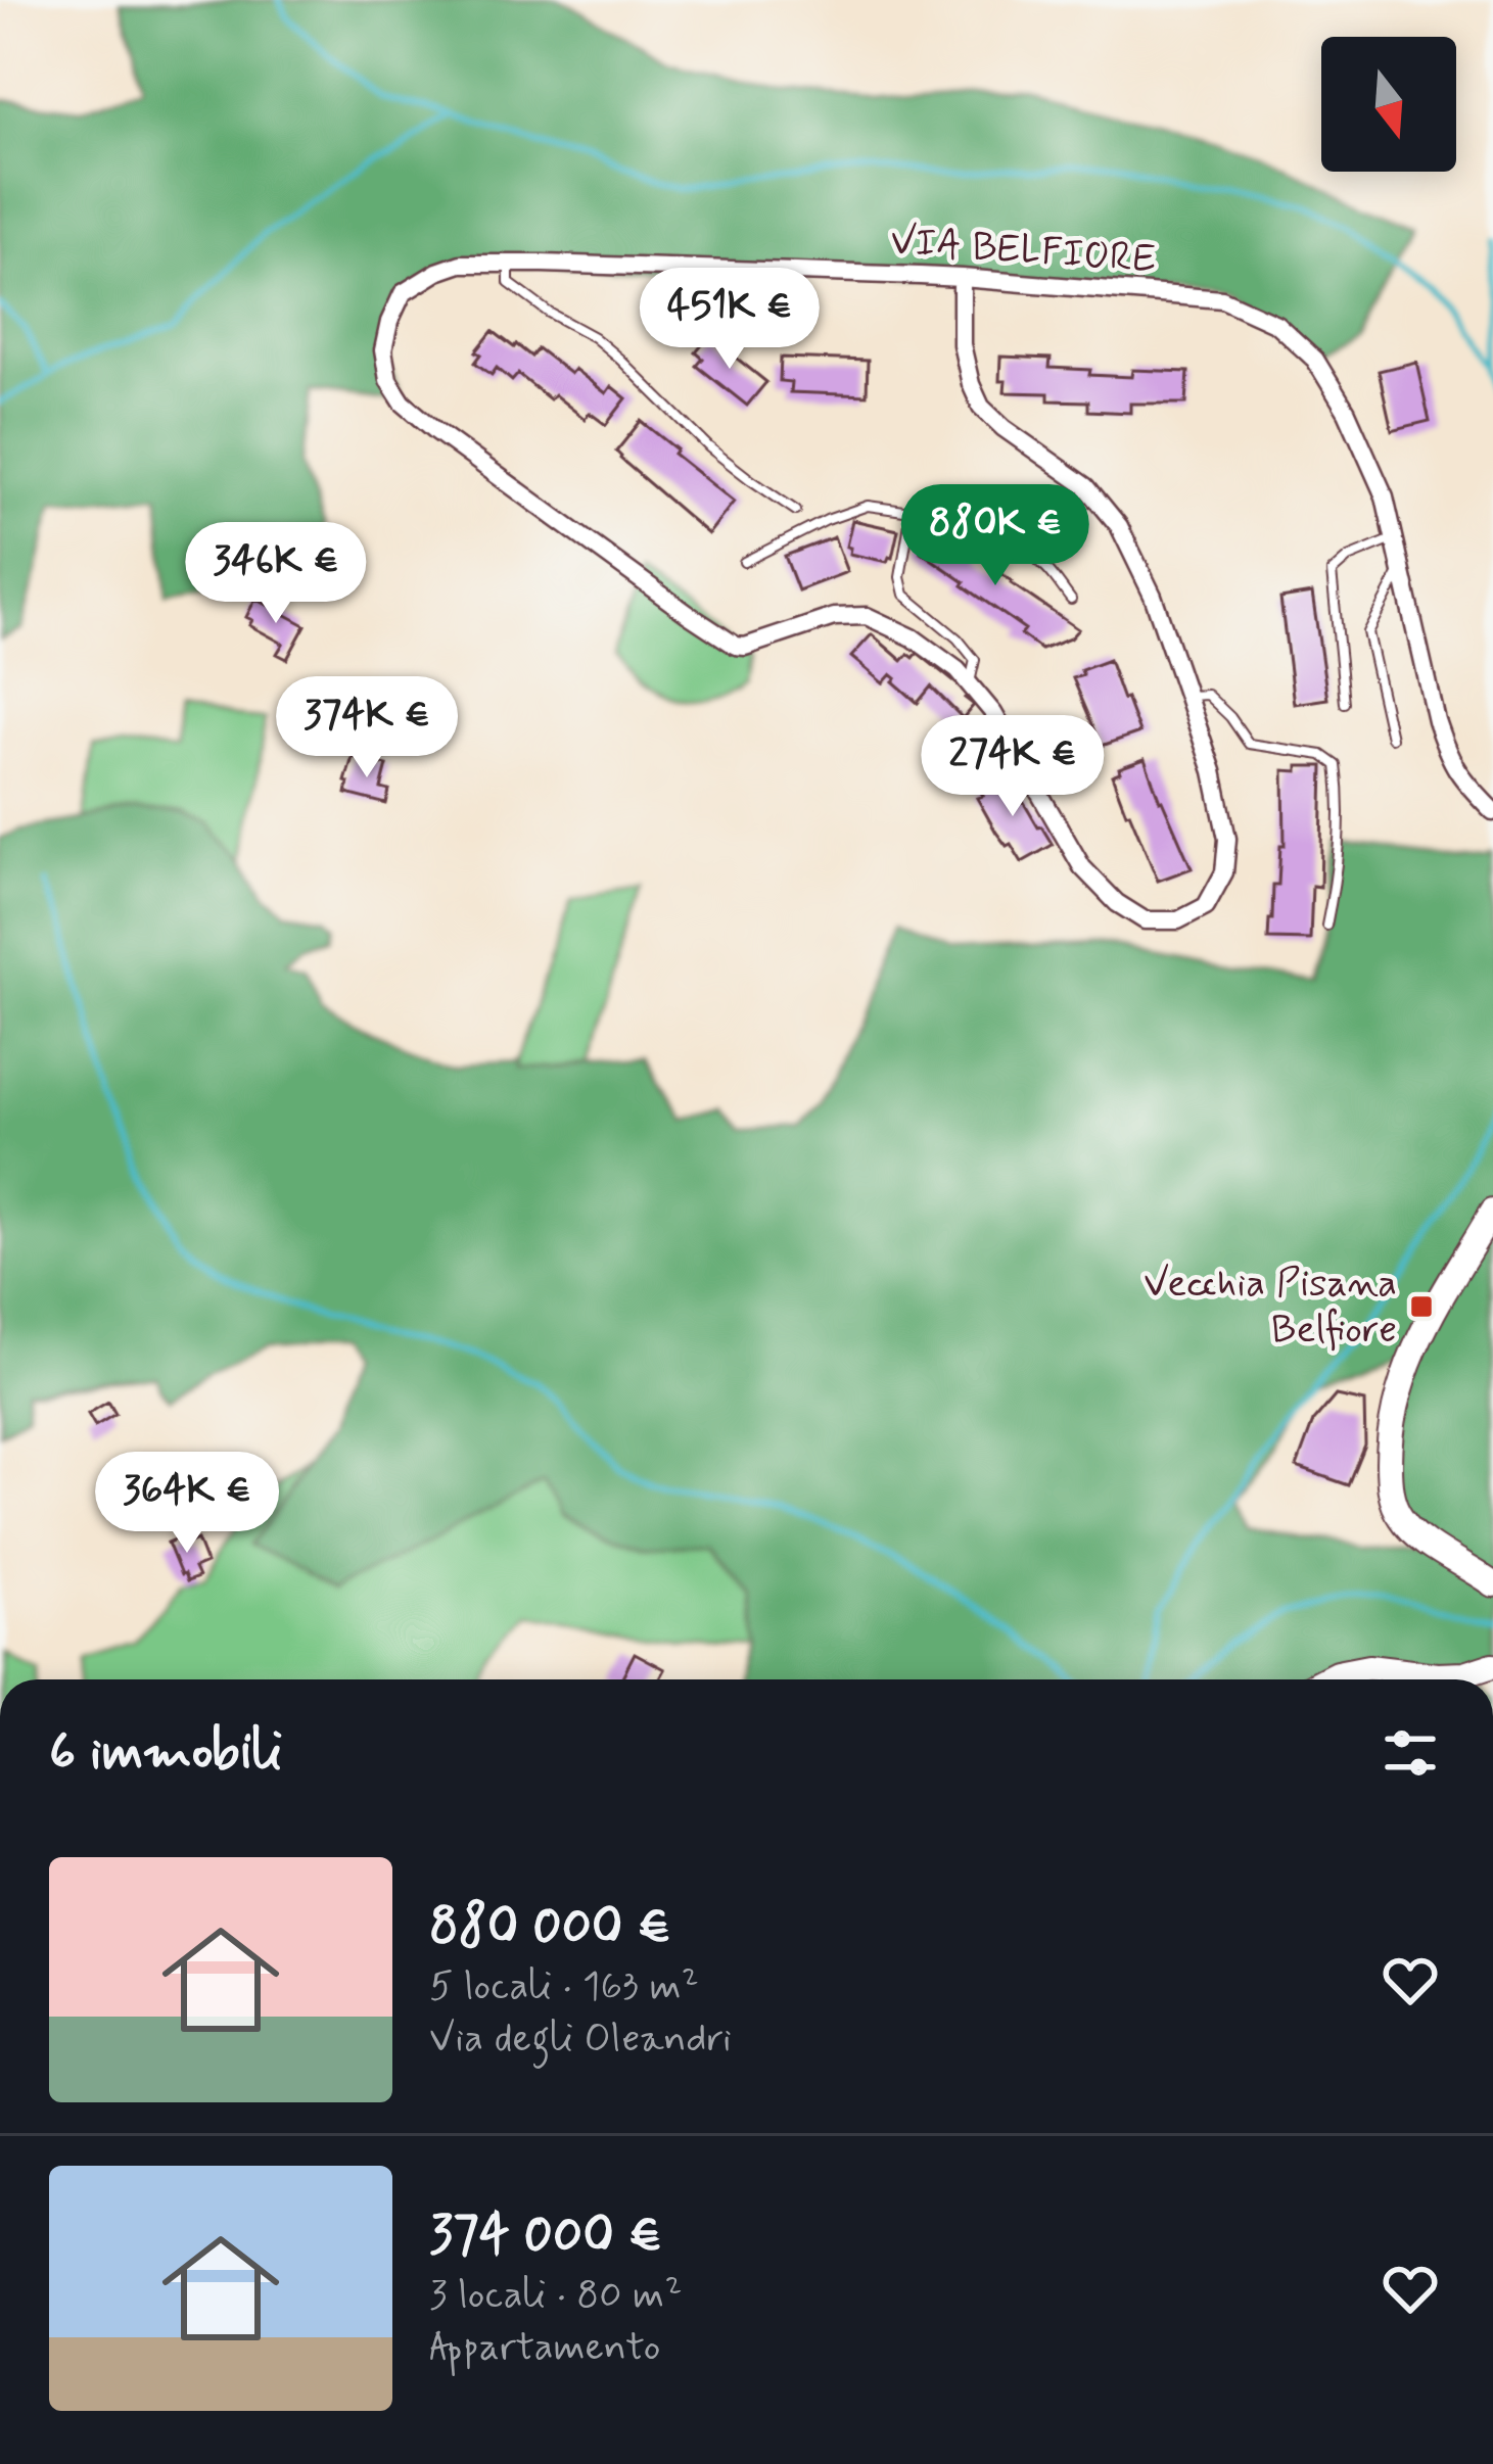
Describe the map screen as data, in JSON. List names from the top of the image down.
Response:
{
  "streets": {
    "street": ["VIA BELFIORE"]
  },
  "places": {
    "transit": ["Vecchia Pisana Belfiore"]
  },
  "north": "bottom",
  "page": {
    "price": [
      "451K €",
      "880K €",
      "346K €",
      "374K €",
      "274K €",
      "364K €"
    ],
    "heading": "6 immobili",
    "list": [
      {
        "name": "880 000 €",
        "note": "5 locali · 163 m² · Via degli Oleandri"
      },
      {
        "name": "374 000 €",
        "note": "3 locali · 80 m² · Appartamento"
      }
    ]
  }
}
